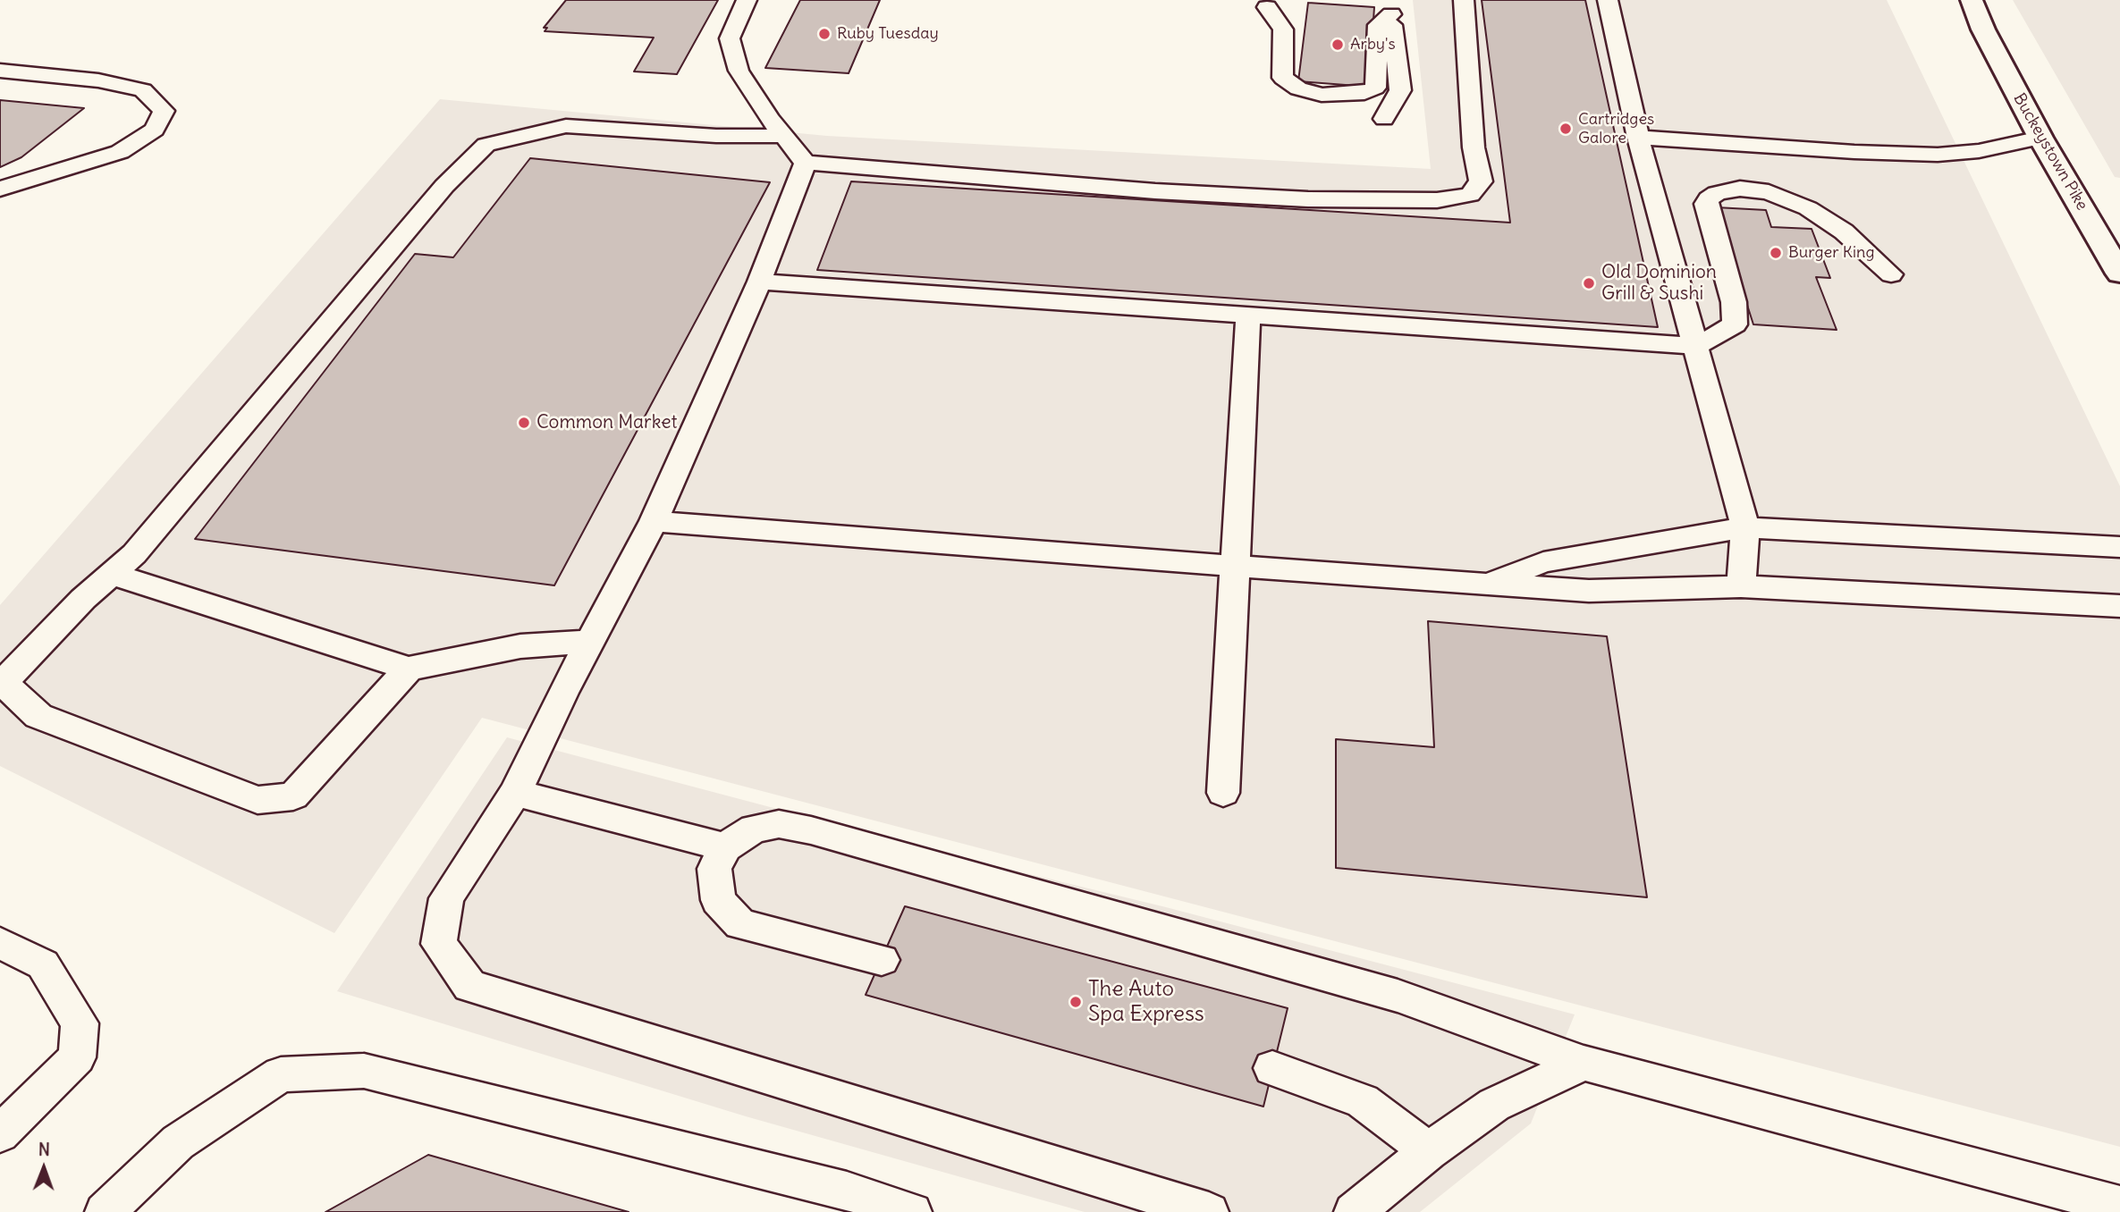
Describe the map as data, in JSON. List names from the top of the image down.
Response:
{
  "streets": {
    "main road": ["Buckeystown Pike"]
  },
  "places": [
    "Ruby Tuesday",
    "Arby's",
    "Cartridges Galore",
    "Burger King",
    "Old Dominion Grill & Sushi",
    "Common Market",
    "The Auto Spa Express"
  ],
  "north": "top"
}
